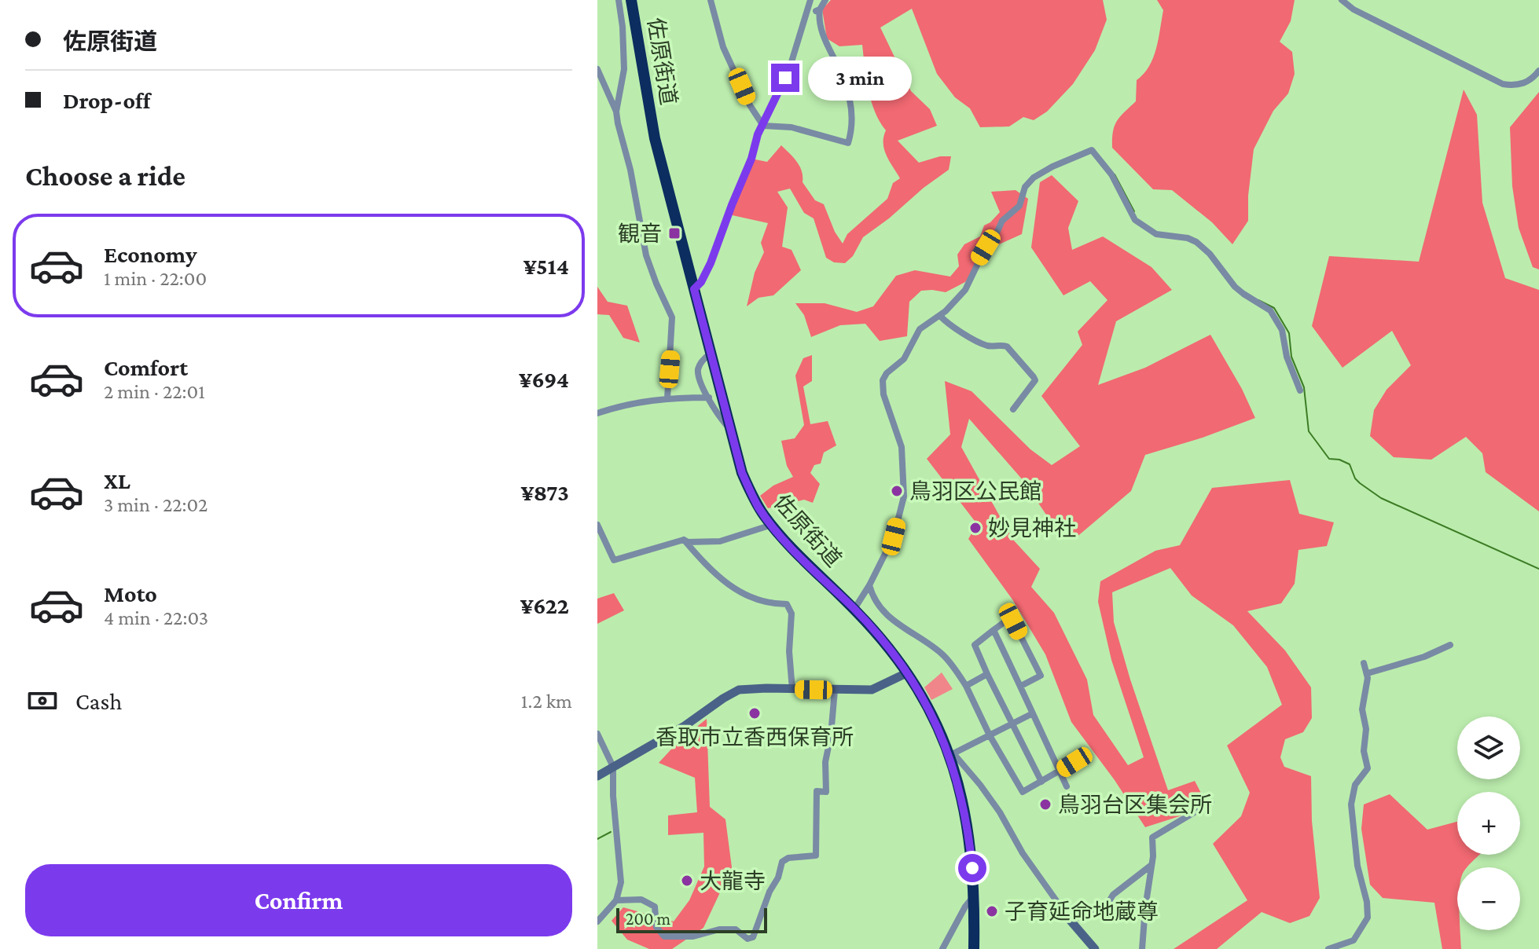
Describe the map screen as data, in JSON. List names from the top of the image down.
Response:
{
  "streets": {
    "highway": ["佐原街道"]
  },
  "places": {
    "transit": ["観音"],
    "other": [
      "鳥羽区公民館",
      "妙見神社",
      "香取市立香西保育所",
      "鳥羽台区集会所",
      "大龍寺",
      "子育延命地蔵尊"
    ]
  },
  "scale_bar": "200 m",
  "page": {
    "banner": ["佐原街道", "Drop-off"],
    "bubble": "3 min",
    "heading": "Choose a ride",
    "list": [
      {
        "name": "Economy",
        "note": "1 min · 22:00",
        "value": "¥514"
      },
      {
        "name": "Comfort",
        "note": "2 min · 22:01",
        "value": "¥694"
      },
      {
        "name": "XL",
        "note": "3 min · 22:02",
        "value": "¥873"
      },
      {
        "name": "Moto",
        "note": "4 min · 22:03",
        "value": "¥622"
      }
    ],
    "pay": ["Cash", "1.2 km"],
    "map_buttons": ["+", "−"],
    "buttons": "Confirm",
    "scale": "200 m"
  }
}
